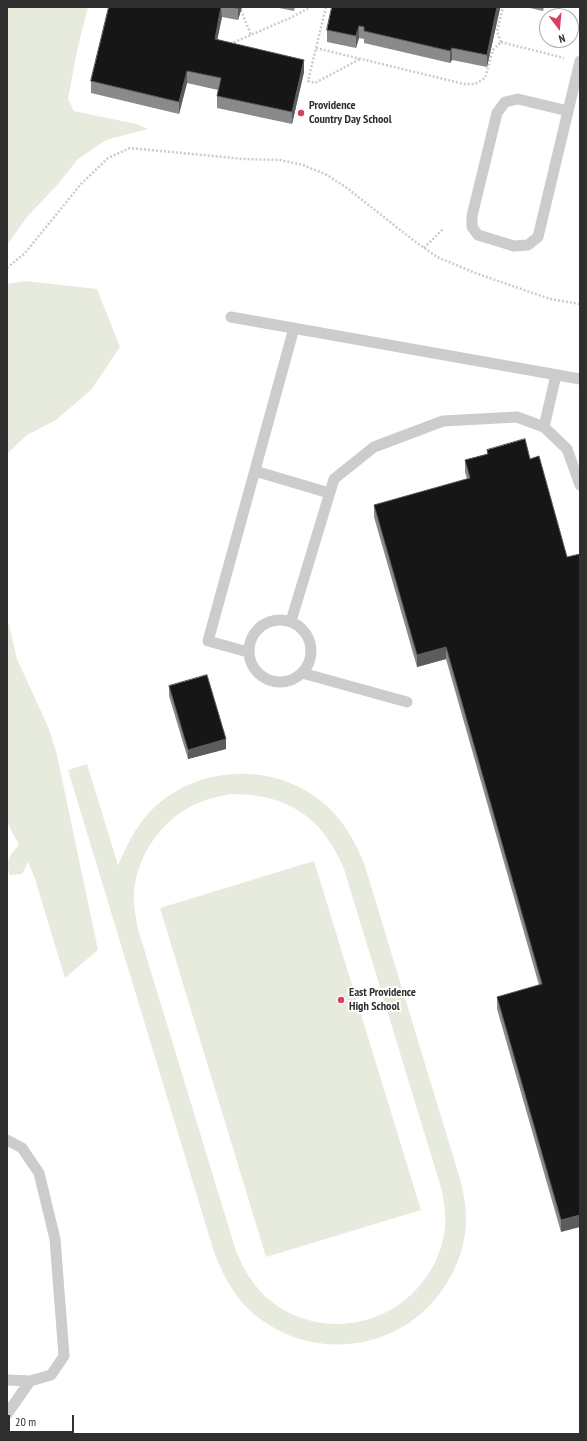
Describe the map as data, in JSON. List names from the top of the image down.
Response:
{
  "places": ["Providence Country Day School", "East Providence High School"],
  "scale_bar": "20 m",
  "north": "bottom"
}
